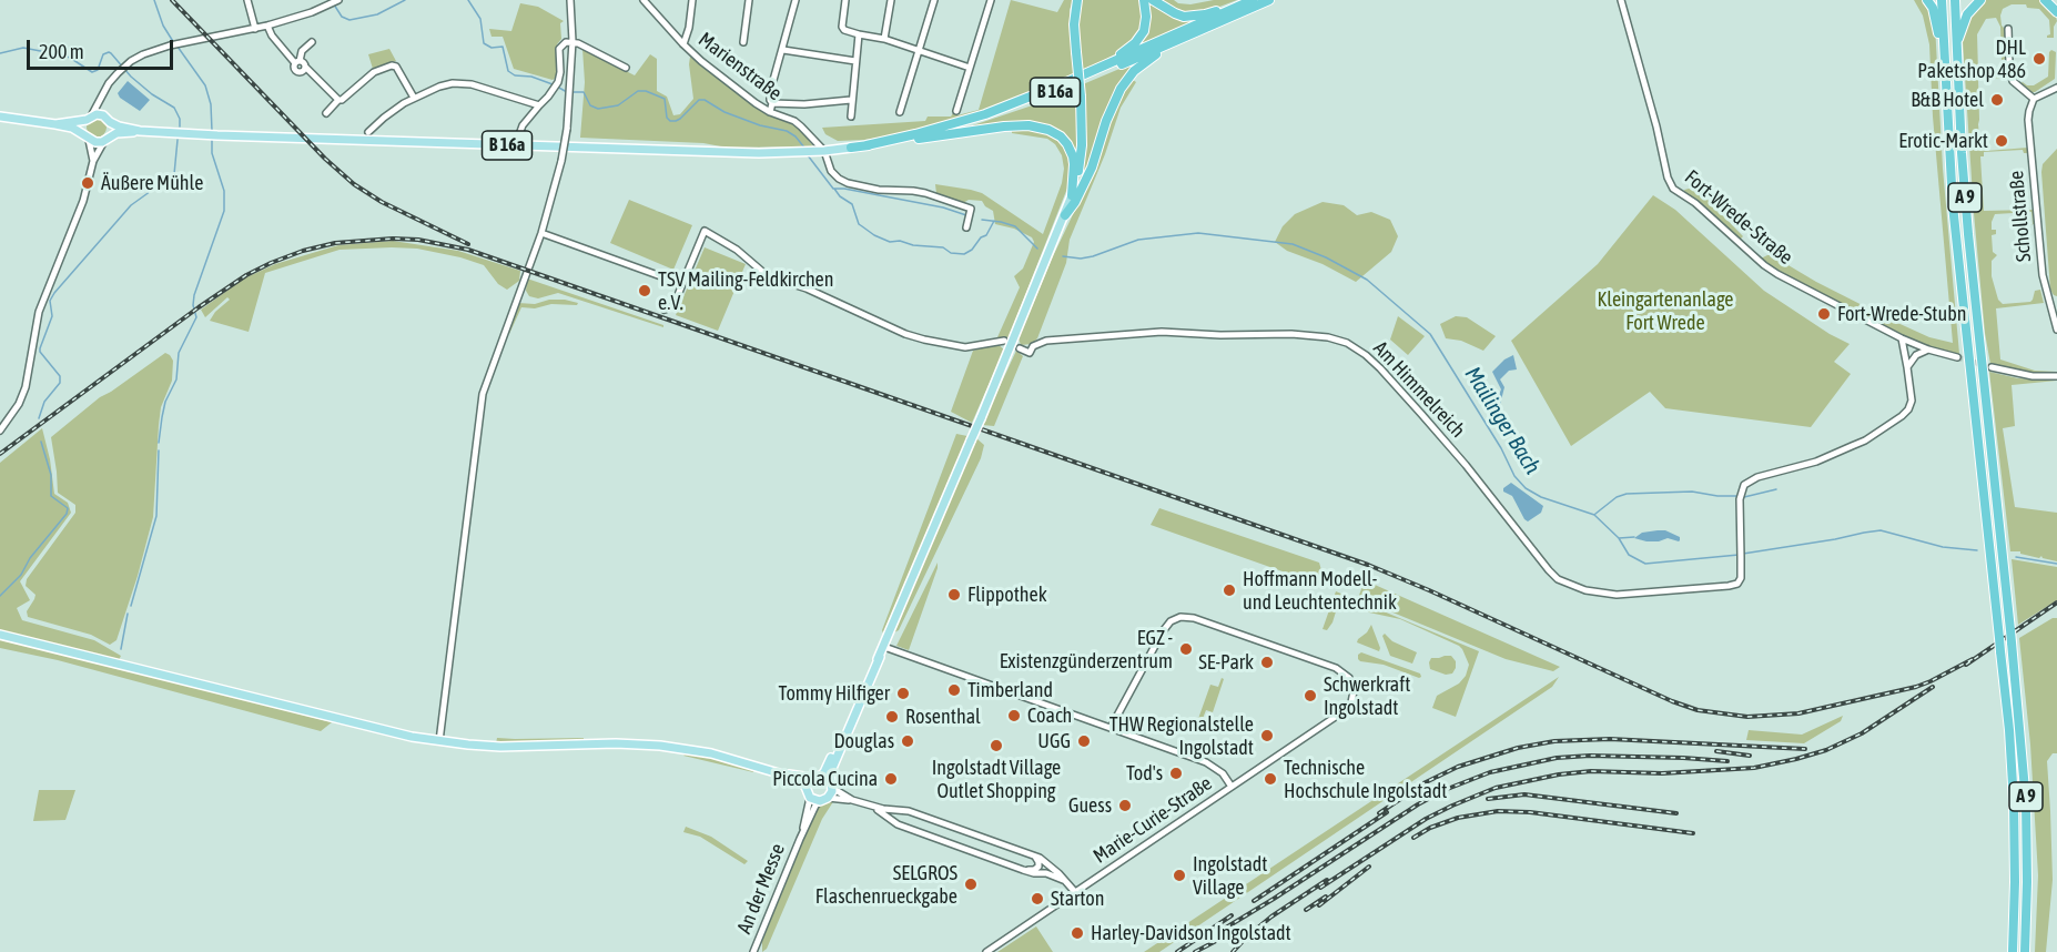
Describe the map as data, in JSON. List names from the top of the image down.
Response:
{
  "streets": {
    "highway": ["B 16a", "A 9"],
    "street": [
      "Marienstraße",
      "Schollstraße",
      "Fort-Wrede-Straße",
      "Am Himmelreich",
      "Marie-Curie-Straße",
      "An der Messe"
    ]
  },
  "crossings": [
    ["Marienstraße", "B 16a"]
  ],
  "water": ["Mailinger Bach"],
  "parks": ["Kleingartenanlage Fort Wrede"],
  "places": [
    "DHL Paketshop 486",
    "B&B Hotel",
    "Erotic-Markt",
    "Äußere Mühle",
    "TSV Mailing-Feldkirchen e.V.",
    "Fort-Wrede-Stubn",
    "Hoffmann Modell- und Leuchtentechnik",
    "Flippothek",
    "EGZ - Existenzgünderzentrum",
    "SE-Park",
    "Timberland",
    "Tommy Hilfiger",
    "Schwerkraft Ingolstadt",
    "Coach",
    "Rosenthal",
    "THW Regionalstelle Ingolstadt",
    "Douglas",
    "UGG",
    "Ingolstadt Village Outlet Shopping",
    "Tod's",
    "Piccola Cucina",
    "Technische Hochschule Ingolstadt",
    "Guess",
    "Ingolstadt Village",
    "SELGROS Flaschenrueckgabe",
    "Starton",
    "Harley-Davidson Ingolstadt"
  ],
  "scale_bar": "200 m"
}
